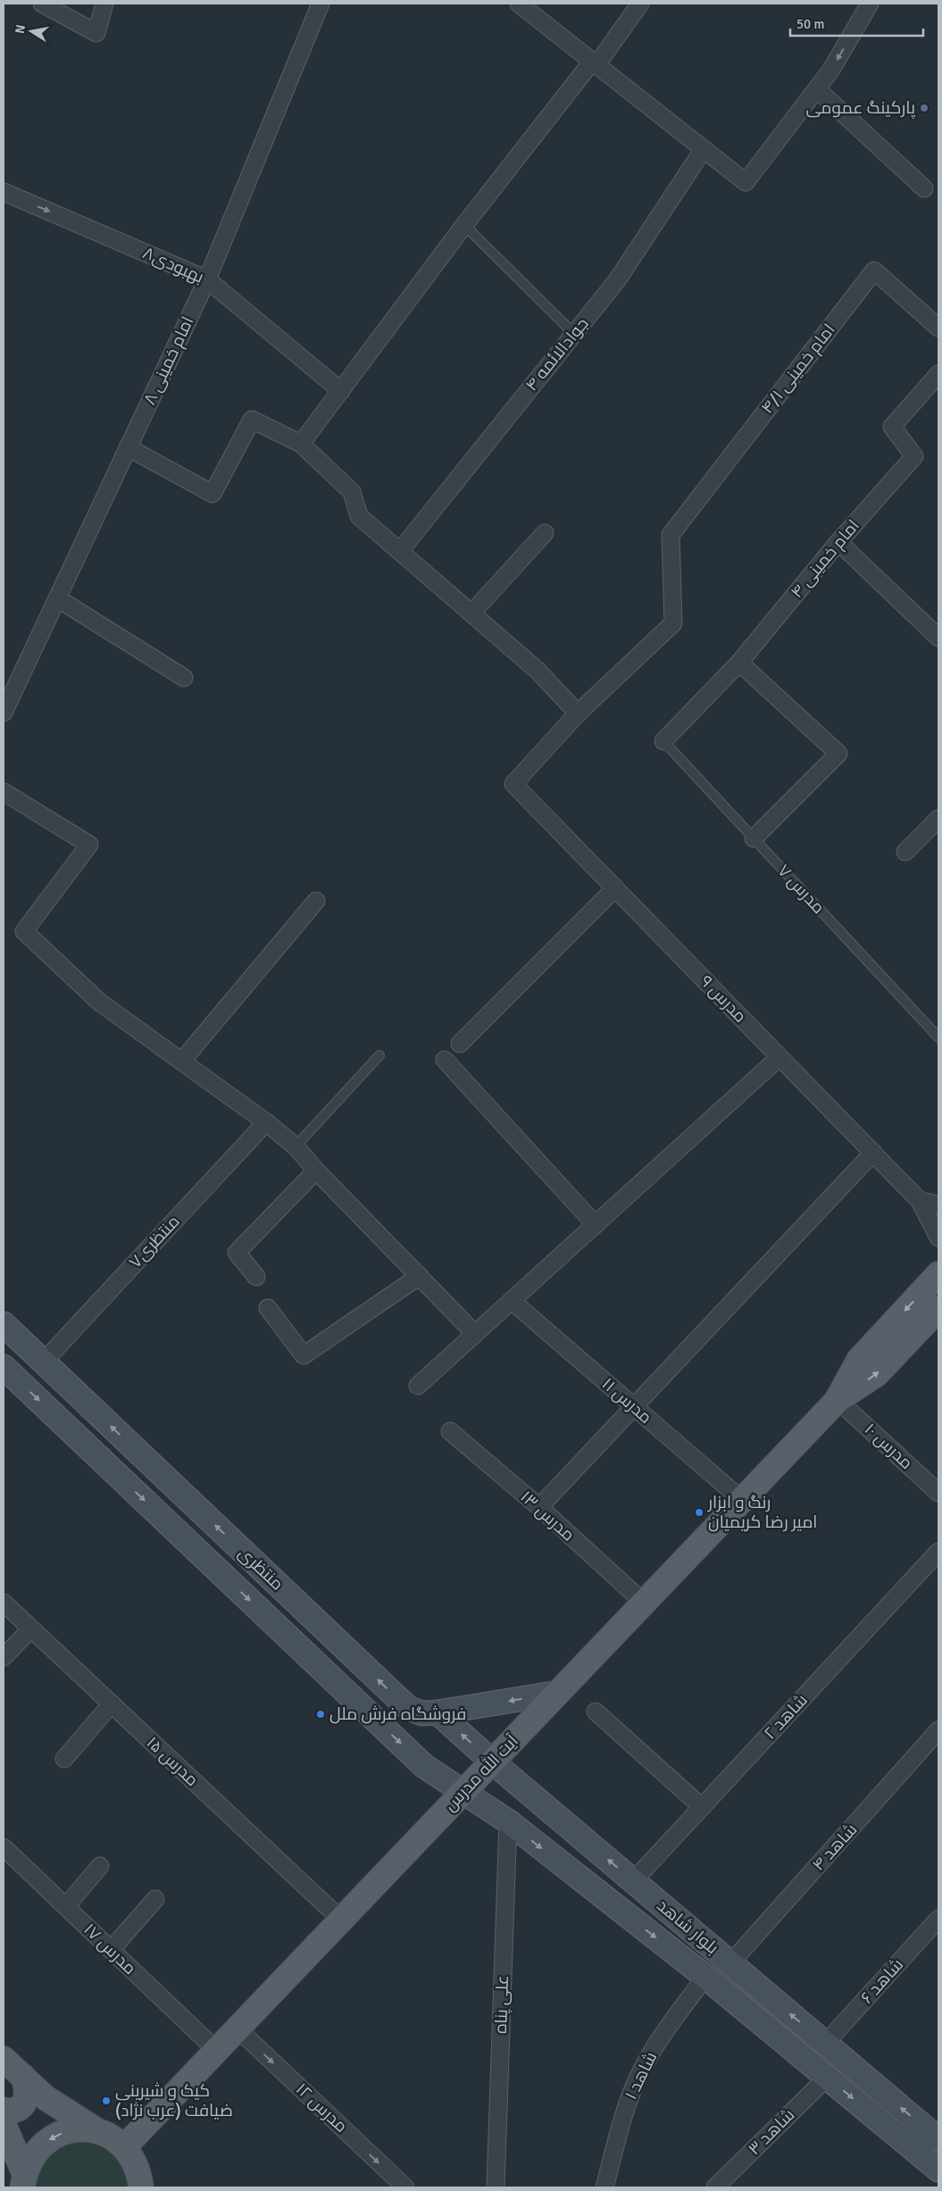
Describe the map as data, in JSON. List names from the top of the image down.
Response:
{
  "streets": {
    "main road": ["آیت الله مدرس"],
    "street": [
      "بهبودی۸",
      "جوادالائمه ۴",
      "امام خمینی ۸",
      "امام خمینی ۴/۱",
      "امام خمینی ۴",
      "مدرس ۹",
      "منتظری۷",
      "مدرس ۱۱",
      "مدرس ۱۰",
      "مدرس ۱۳",
      "منتظری",
      "شاهد ۲",
      "مدرس ۱۵",
      "شاهد ۴",
      "بلوار شاهد",
      "مدرس ۱۷",
      "شاهد ۶",
      "علی پناه",
      "شاهد ۱",
      "مدرس ۱۲",
      "شاهد ۳"
    ],
    "lane": ["مدرس ۷"]
  },
  "crossings": [
    ["بهبودی۸", "امام خمینی ۸"],
    ["امام خمینی ۴/۱", "مدرس ۹"],
    ["امام خمینی ۴", "مدرس ۷"],
    ["منتظری۷", "منتظری"],
    ["مدرس ۱۱", "آیت الله مدرس"],
    ["مدرس ۱۰", "آیت الله مدرس"],
    ["مدرس ۱۳", "آیت الله مدرس"],
    ["منتظری", "آیت الله مدرس"],
    ["منتظری", "بلوار شاهد"],
    ["شاهد ۲", "بلوار شاهد"],
    ["مدرس ۱۵", "آیت الله مدرس"],
    ["آیت الله مدرس", "بلوار شاهد"],
    ["آیت الله مدرس", "مدرس ۱۷"],
    ["آیت الله مدرس", "مدرس ۱۲"],
    ["شاهد ۴", "بلوار شاهد"],
    ["بلوار شاهد", "شاهد ۶"],
    ["بلوار شاهد", "علی پناه"],
    ["بلوار شاهد", "شاهد ۱"],
    ["بلوار شاهد", "شاهد ۳"]
  ],
  "one_way": ["بهبودی۸", "مدرس ۱۲"],
  "places": [
    "پارکینگ عمومی",
    "رنگ و ابزار امیر رضا کریمیان",
    "فروشگاه فرش ملل",
    "کیک و شیرینی ضیافت (عرب نژاد)"
  ],
  "scale_bar": "50 m",
  "north": "left"
}
